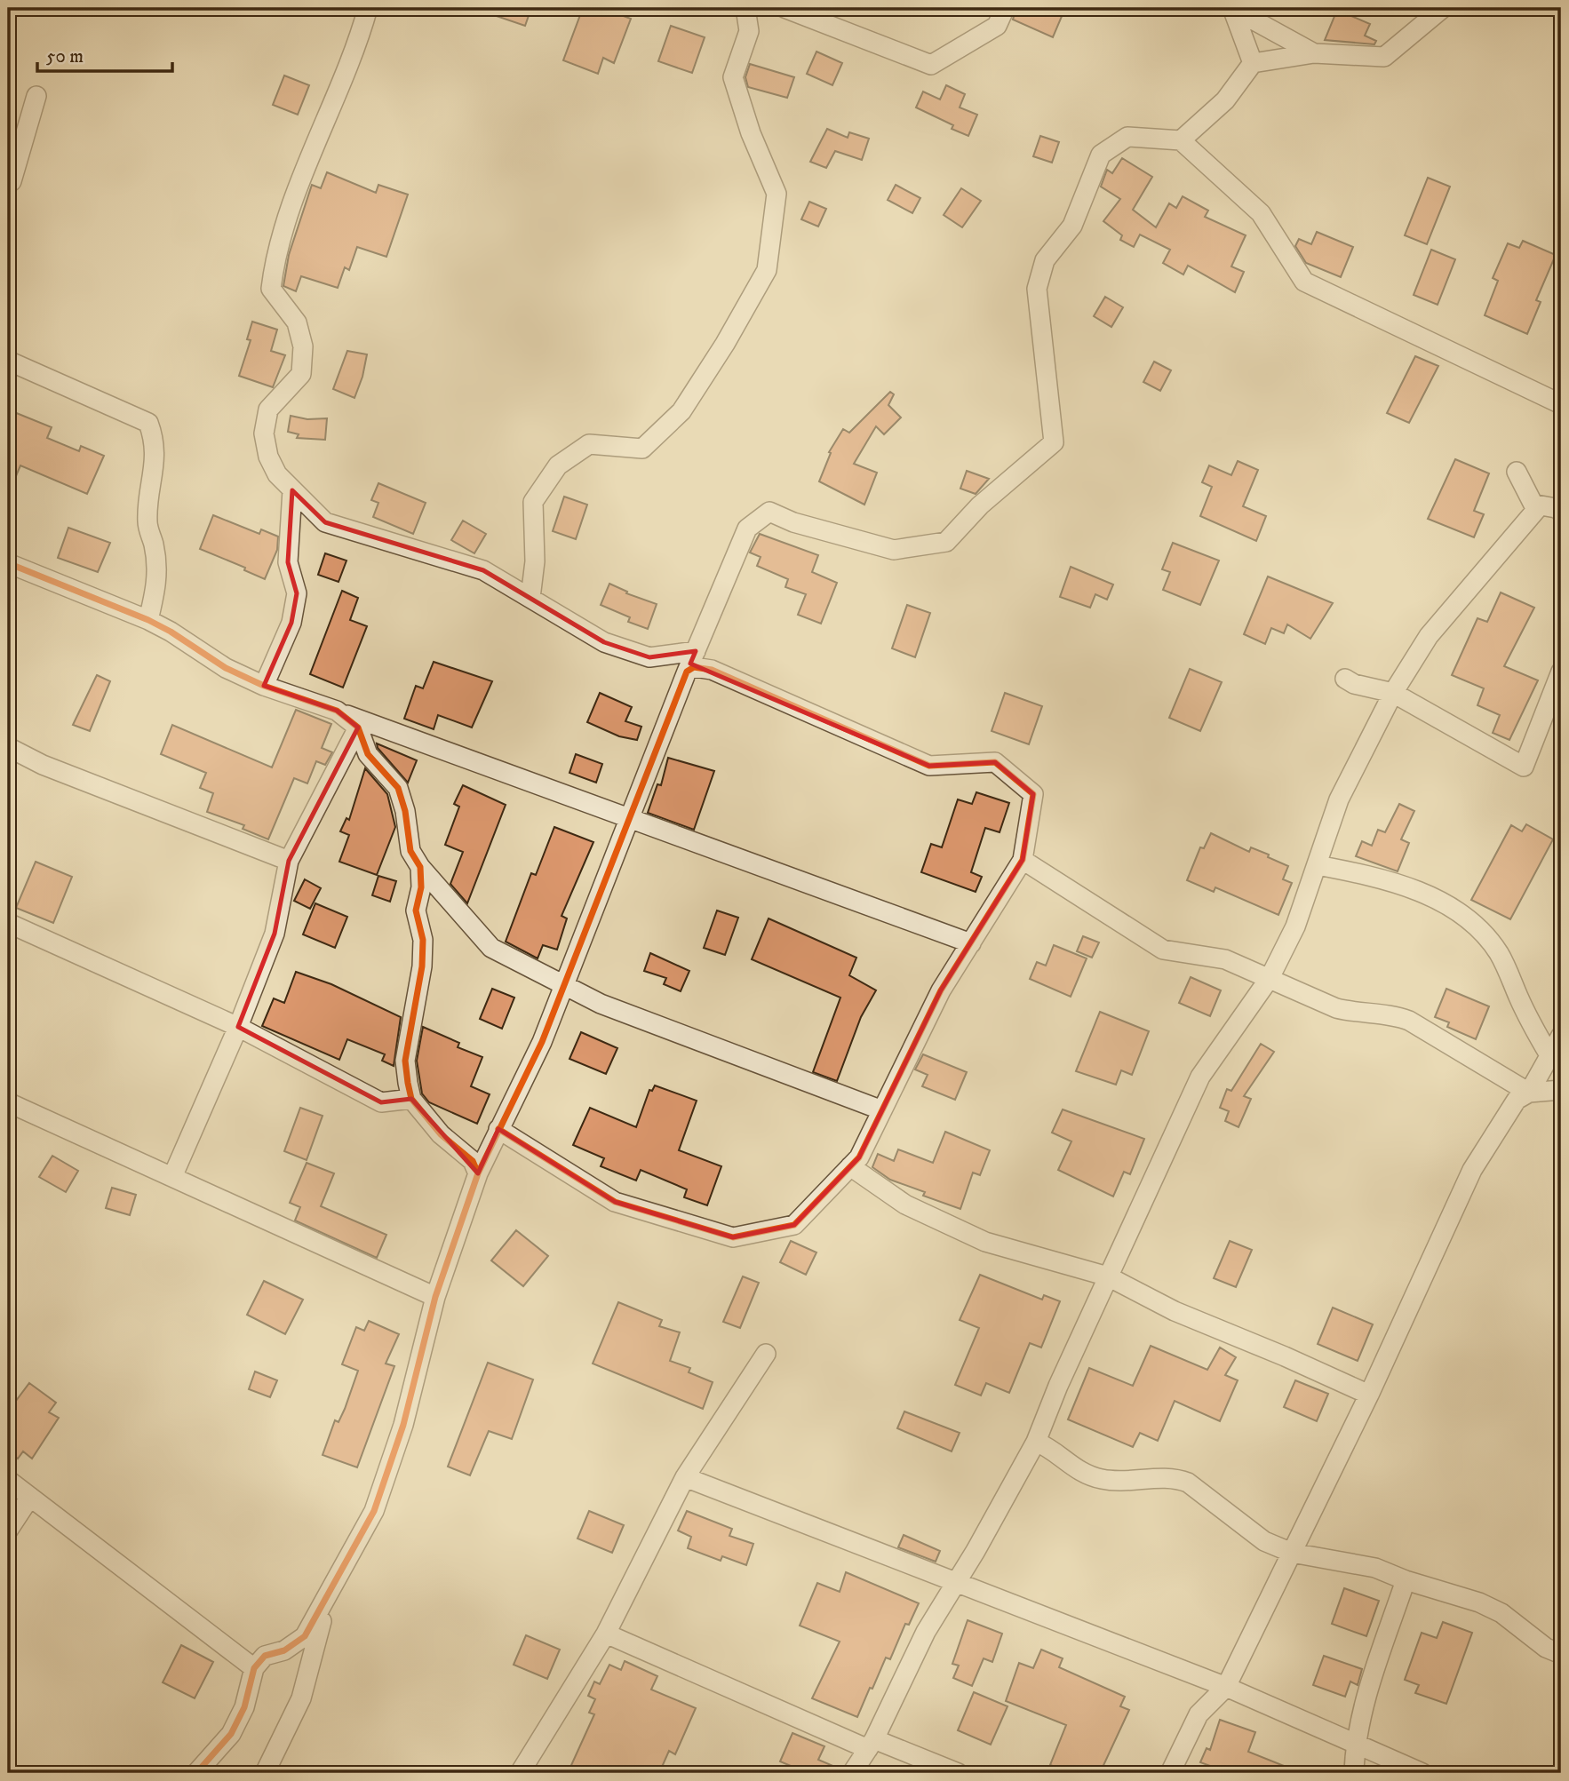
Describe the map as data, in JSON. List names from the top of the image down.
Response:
{
  "scale_bar": "50 m"
}
